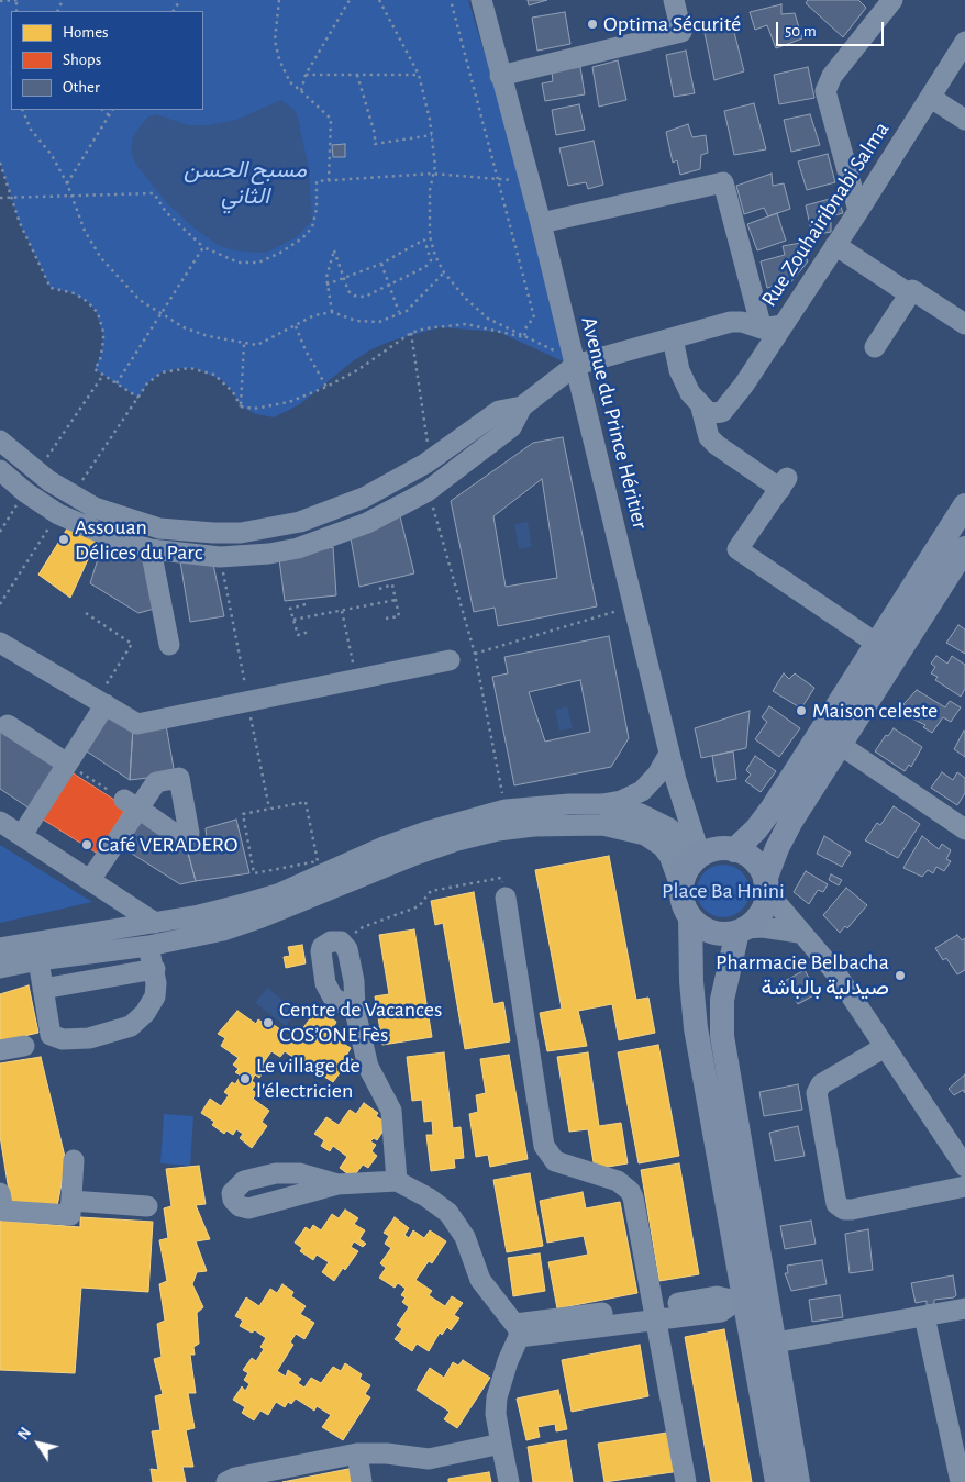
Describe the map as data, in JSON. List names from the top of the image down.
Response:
{
  "streets": {
    "street": ["Rue Zouhairibnabi Salma", "Avenue du Prince Héritier"]
  },
  "water": ["مسبح الحسن الثاني"],
  "parks": ["Place Ba Hnini"],
  "places": [
    "Optima Sécurité",
    "Assouan Délices du Parc",
    "Maison celeste",
    "Café VERADERO",
    "Pharmacie Belbacha صيدلية بالباشة",
    "Centre de Vacances COS’ONE Fès",
    "Le village de l'électricien"
  ],
  "legend": ["Homes", "Shops", "Other"],
  "scale_bar": "50 m",
  "north": "top left"
}
